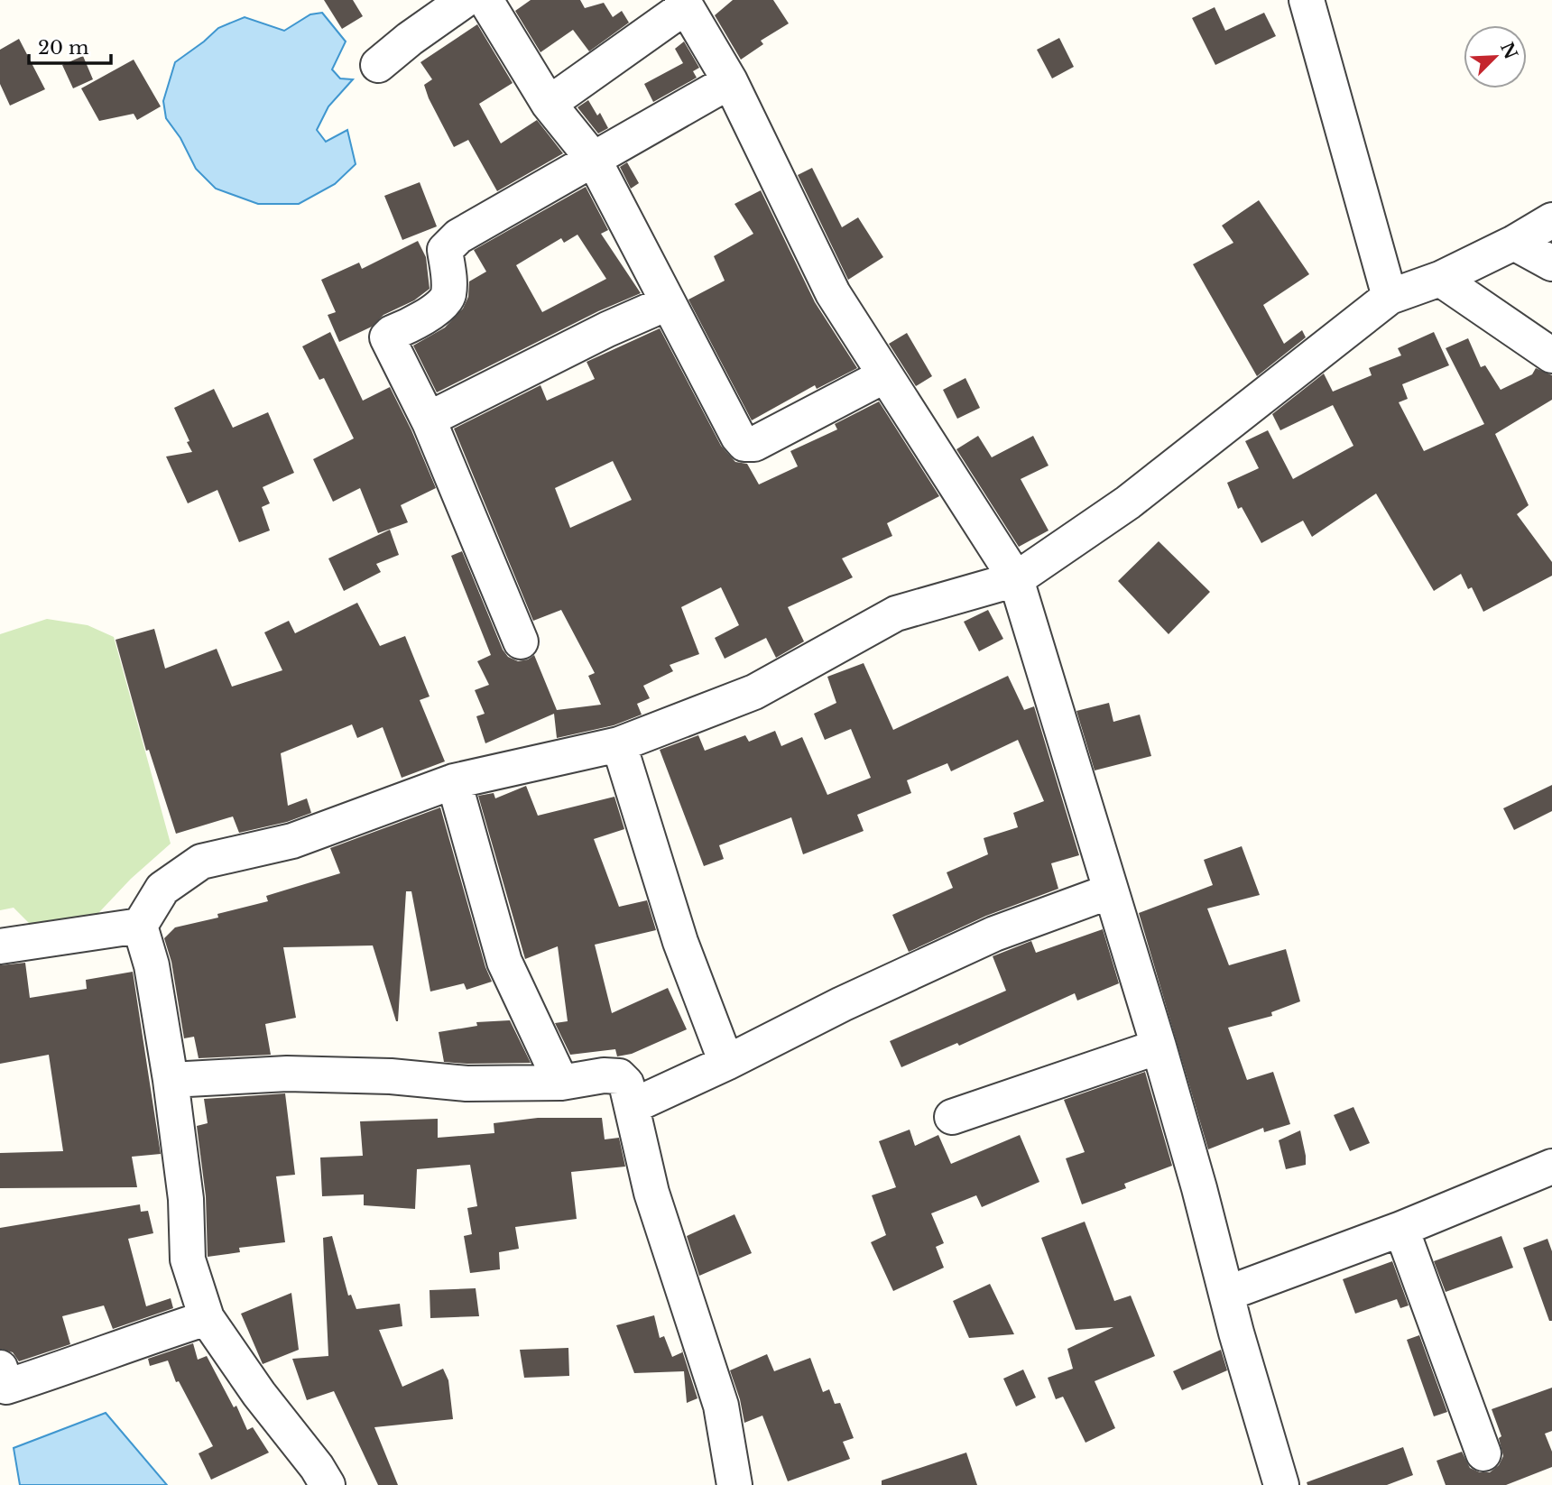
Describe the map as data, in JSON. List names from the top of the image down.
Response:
{
  "scale_bar": "20 m",
  "north": "top right"
}
